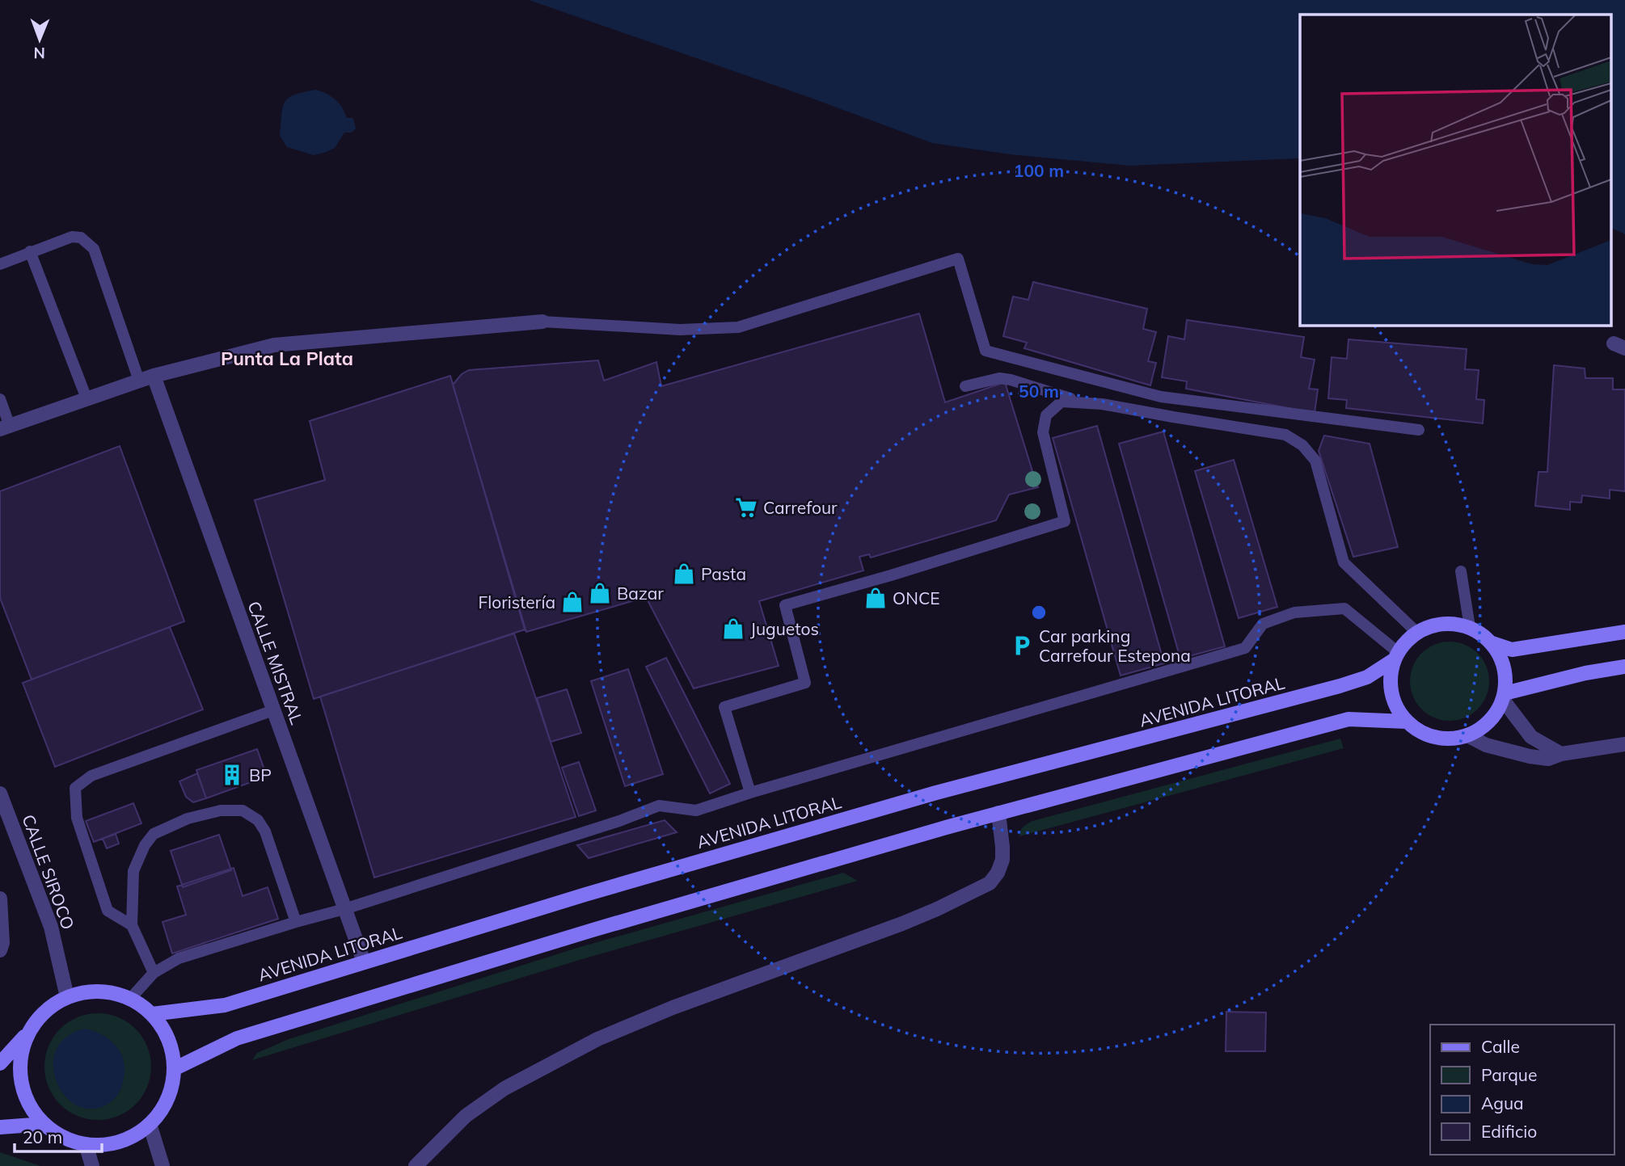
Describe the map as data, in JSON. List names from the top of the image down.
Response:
{
  "streets": {
    "main road": ["AVENIDA LITORAL"],
    "street": ["CALLE MISTRAL", "CALLE SIROCO"]
  },
  "crossings": [
    ["CALLE MISTRAL", "AVENIDA LITORAL"],
    ["AVENIDA LITORAL", "CALLE SIROCO"]
  ],
  "districts": ["Punta La Plata"],
  "places": {
    "supermarket": ["Carrefour"],
    "shop": [
      "Pasta",
      "Bazar",
      "ONCE",
      "Floristería",
      "Juguetos"
    ],
    "parking": ["Car parking Carrefour Estepona"],
    "building": ["BP"]
  },
  "legend": [
    "Calle",
    "Parque",
    "Agua",
    "Edificio"
  ],
  "scale_bar": "20 m",
  "north": "bottom",
  "rings": ["100 m", "50 m"]
}
